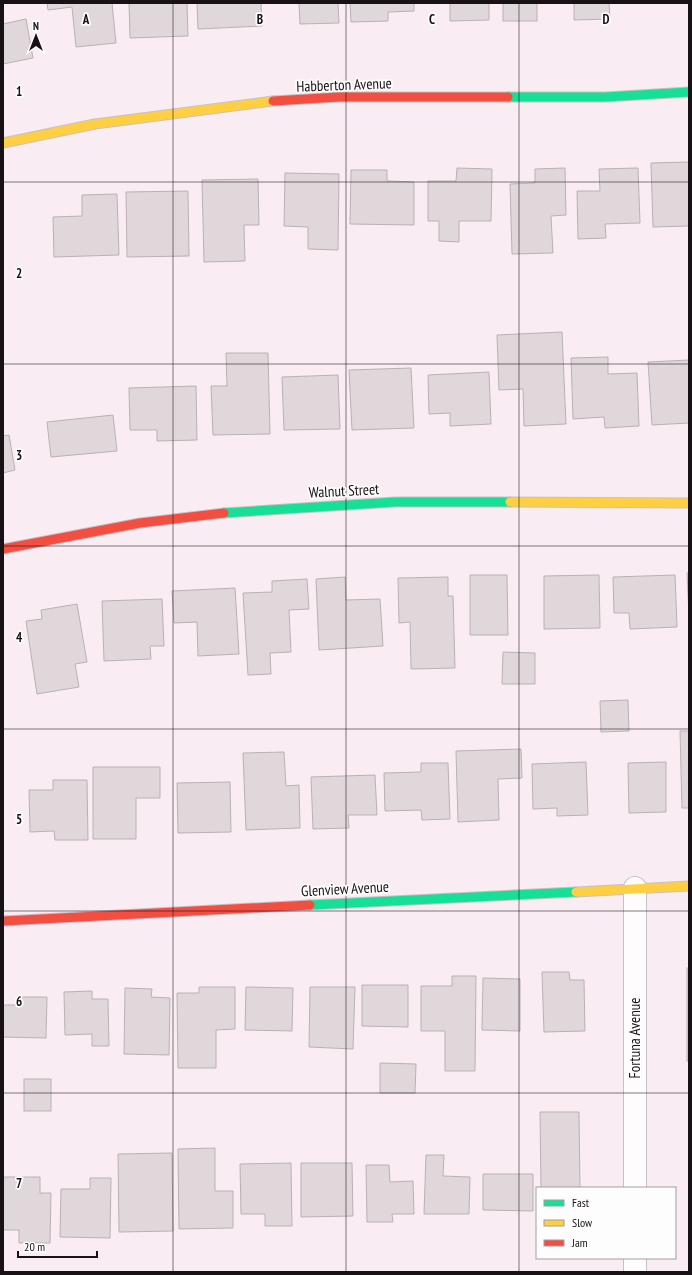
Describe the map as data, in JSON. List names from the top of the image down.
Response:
{
  "streets": {
    "street": [
      "Habberton Avenue",
      "Walnut Street",
      "Glenview Avenue",
      "Fortuna Avenue"
    ]
  },
  "crossings": [
    ["Glenview Avenue", "Fortuna Avenue"]
  ],
  "legend": ["Fast", "Slow", "Jam"],
  "scale_bar": "20 m",
  "north": "top",
  "grid": {
    "columns": [
      "A",
      "B",
      "C",
      "D"
    ],
    "rows": [
      "1",
      "2",
      "3",
      "4",
      "5",
      "6",
      "7"
    ]
  }
}
